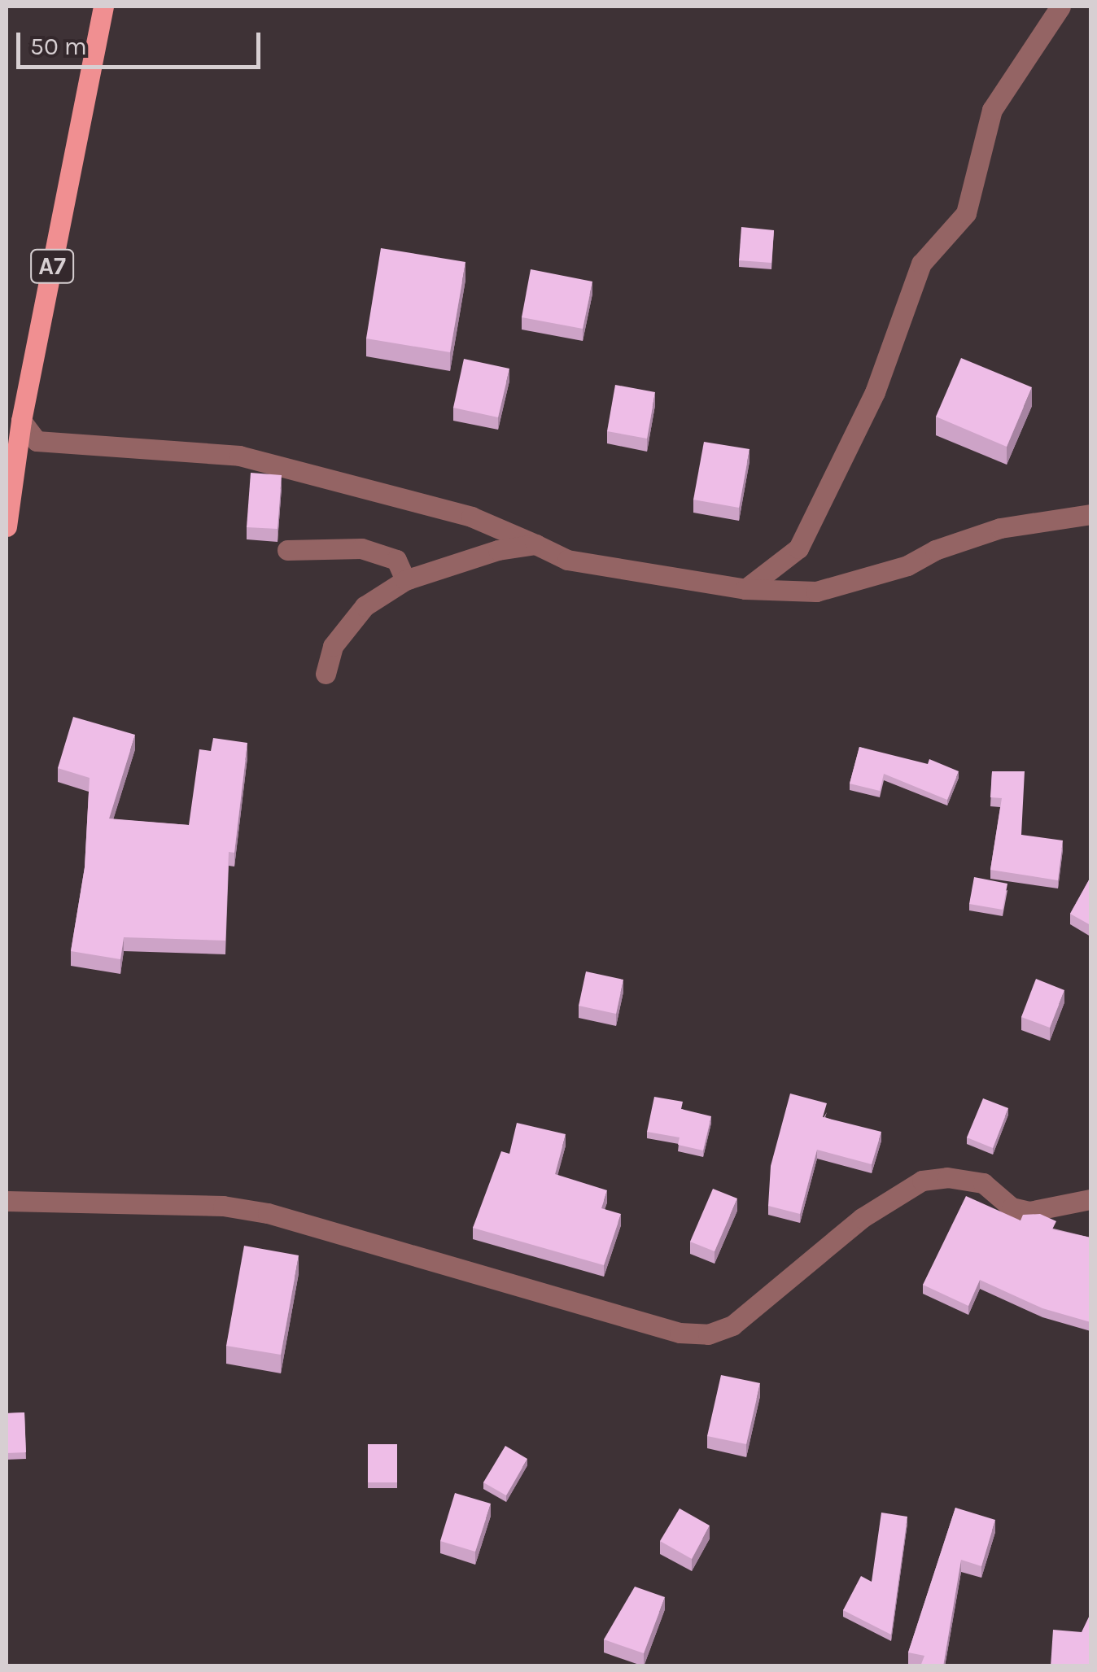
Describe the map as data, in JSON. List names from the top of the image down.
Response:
{
  "streets": {
    "main road": ["A7"]
  },
  "scale_bar": "50 m"
}
